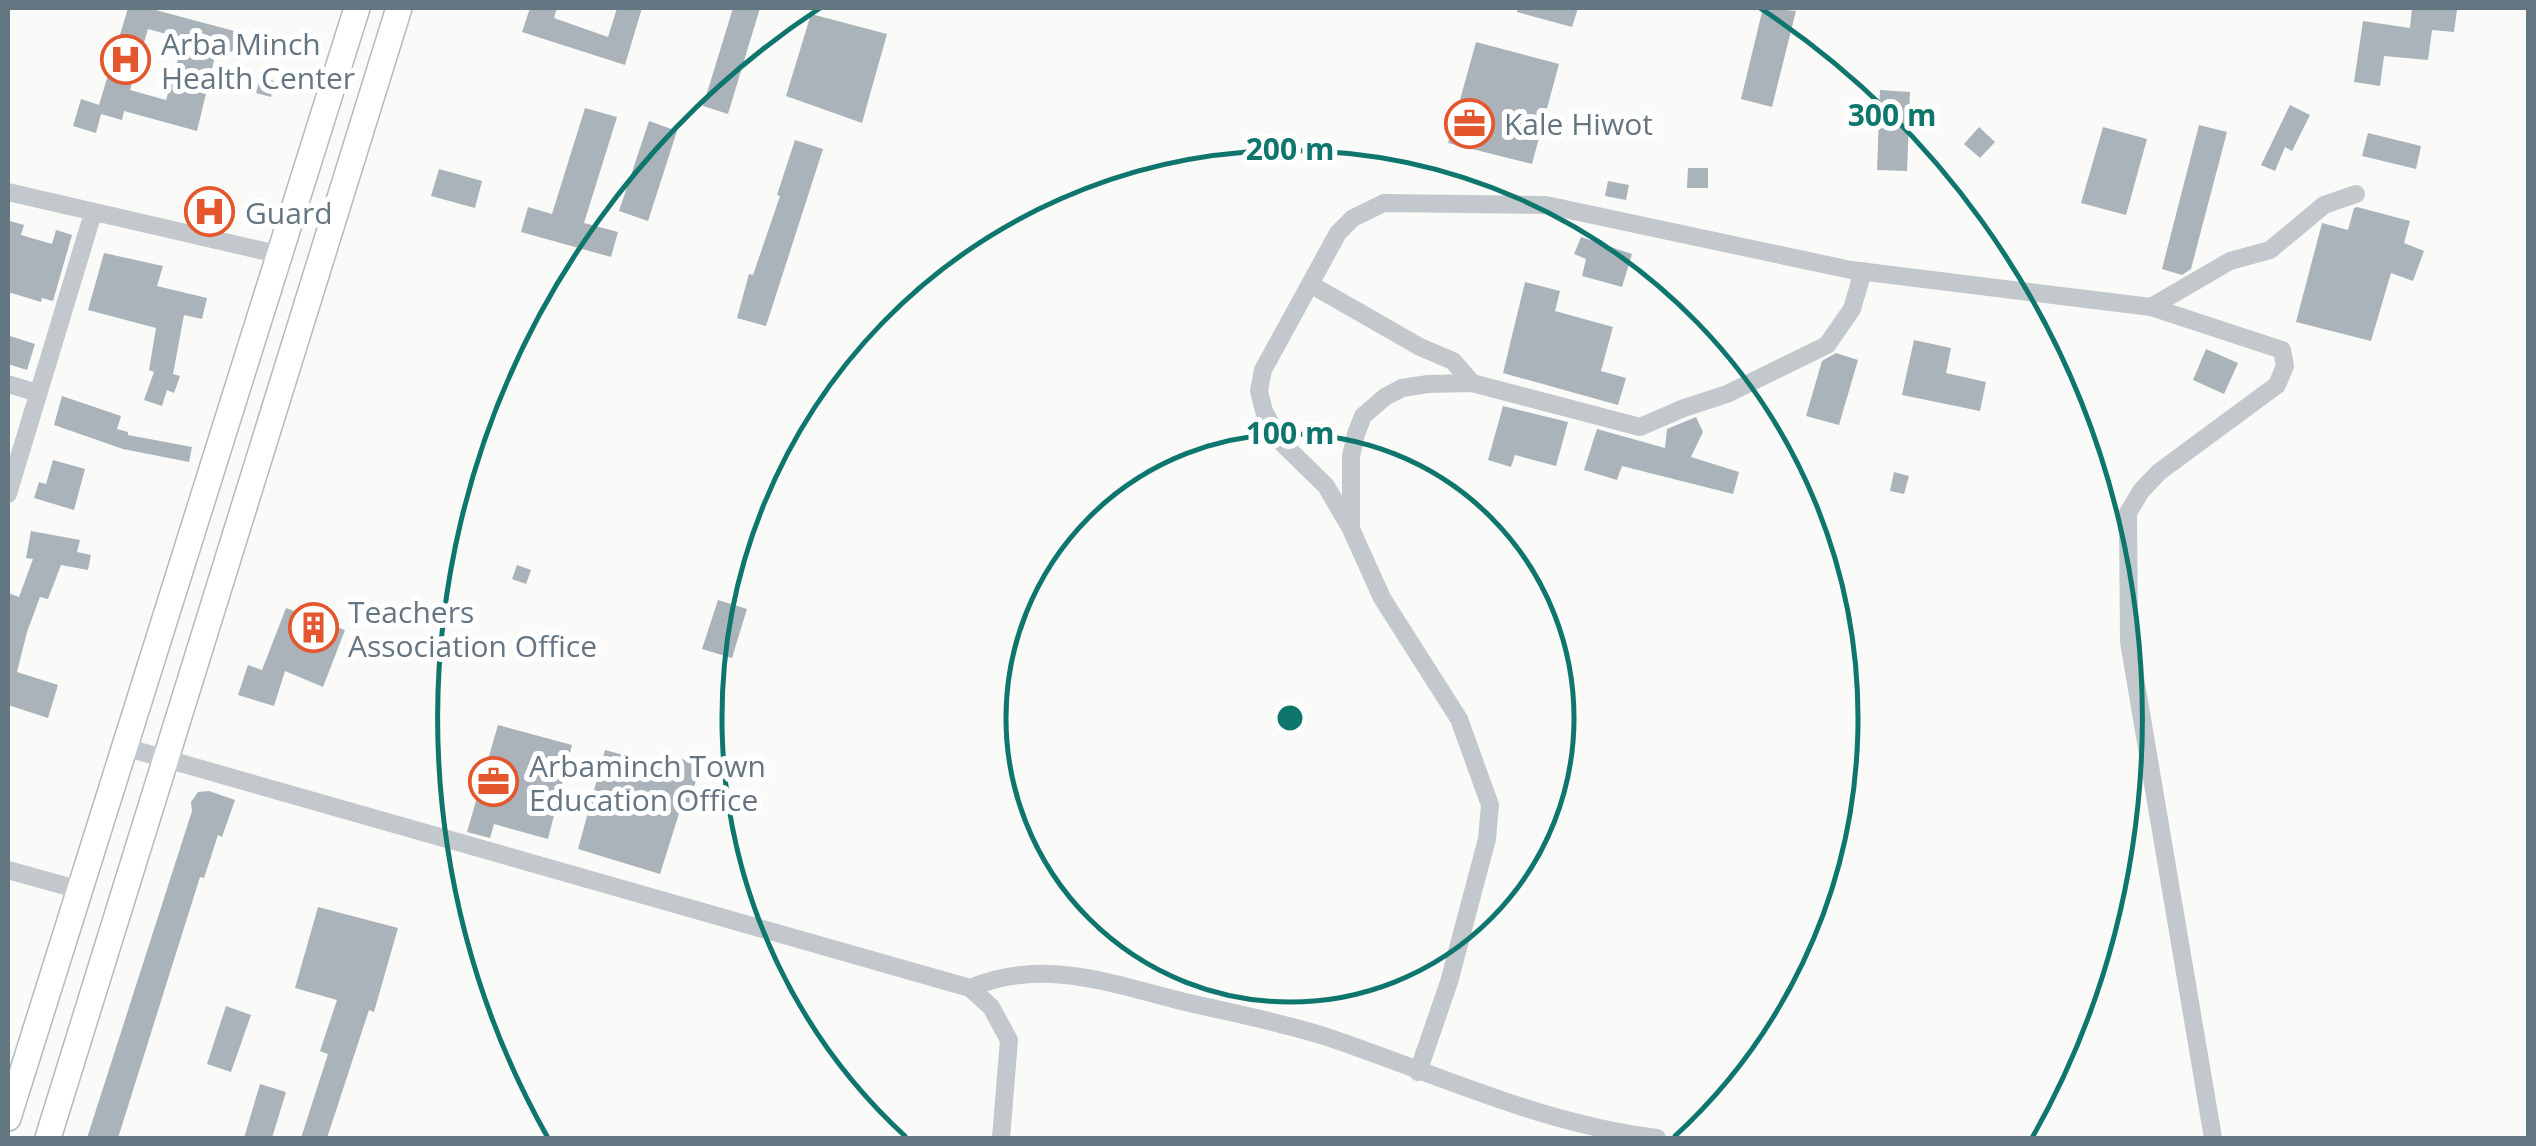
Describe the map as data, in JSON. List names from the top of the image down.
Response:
{
  "places": {
    "hospital": ["Arba Minch Health Center", "Guard"],
    "office": ["Kale Hiwot", "Arbaminch Town Education Office"],
    "building": ["Teachers Association Office"]
  },
  "rings": ["300 m", "200 m", "100 m"]
}
